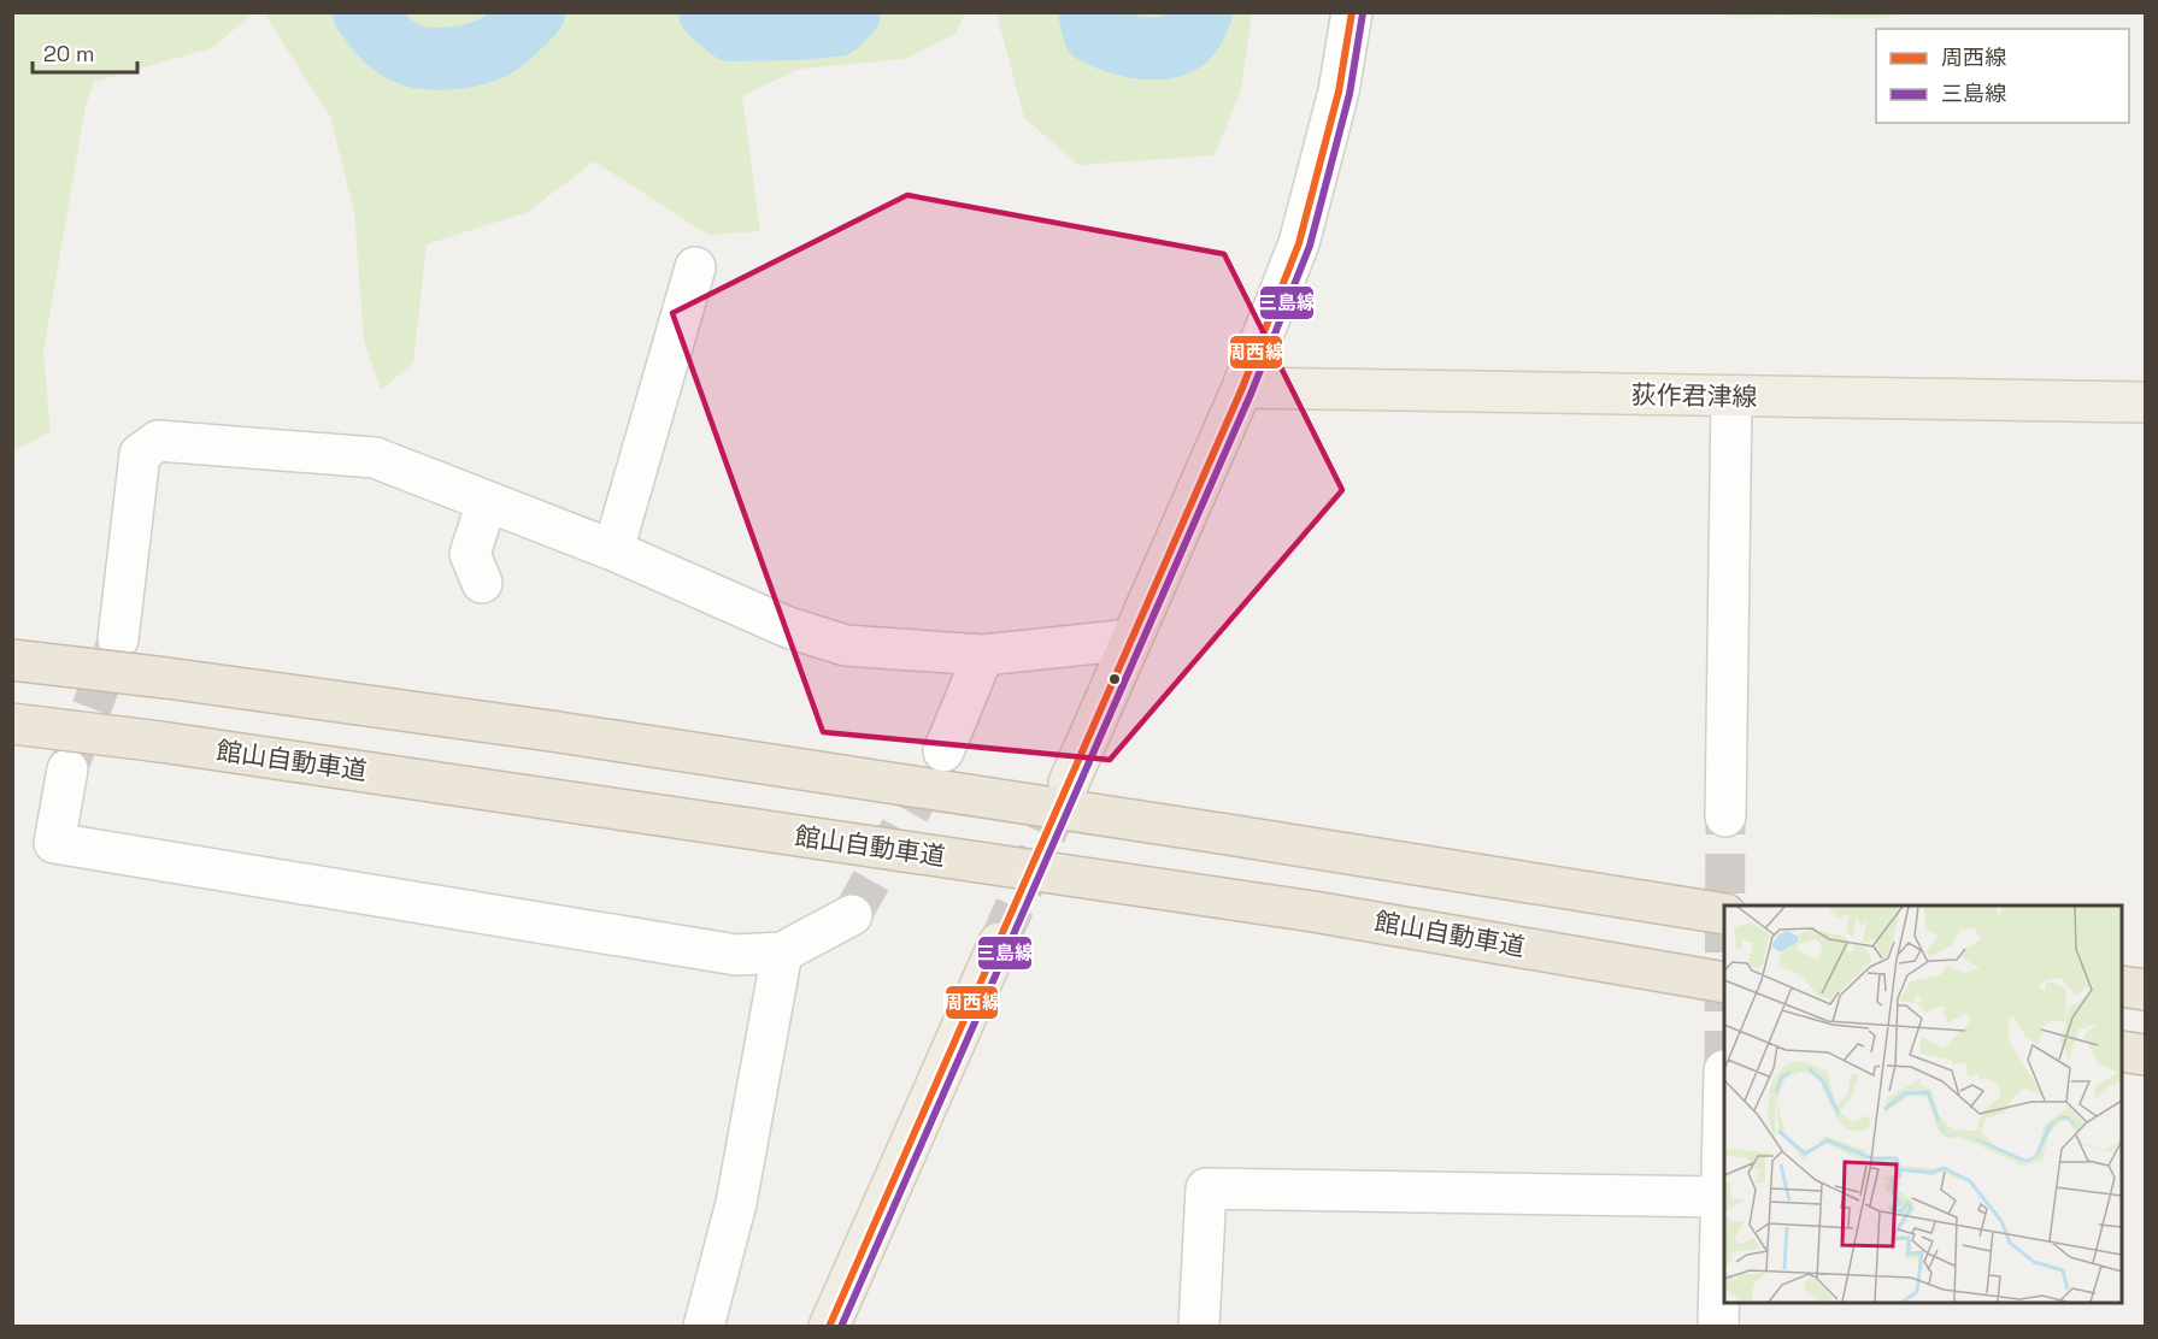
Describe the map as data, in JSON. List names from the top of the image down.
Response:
{
  "streets": {
    "highway": ["館山自動車道"],
    "main road": ["荻作君津線"]
  },
  "lines": ["transit line 周西線", "transit line 三島線"],
  "legend": ["周西線", "三島線"],
  "scale_bar": "20 m"
}
